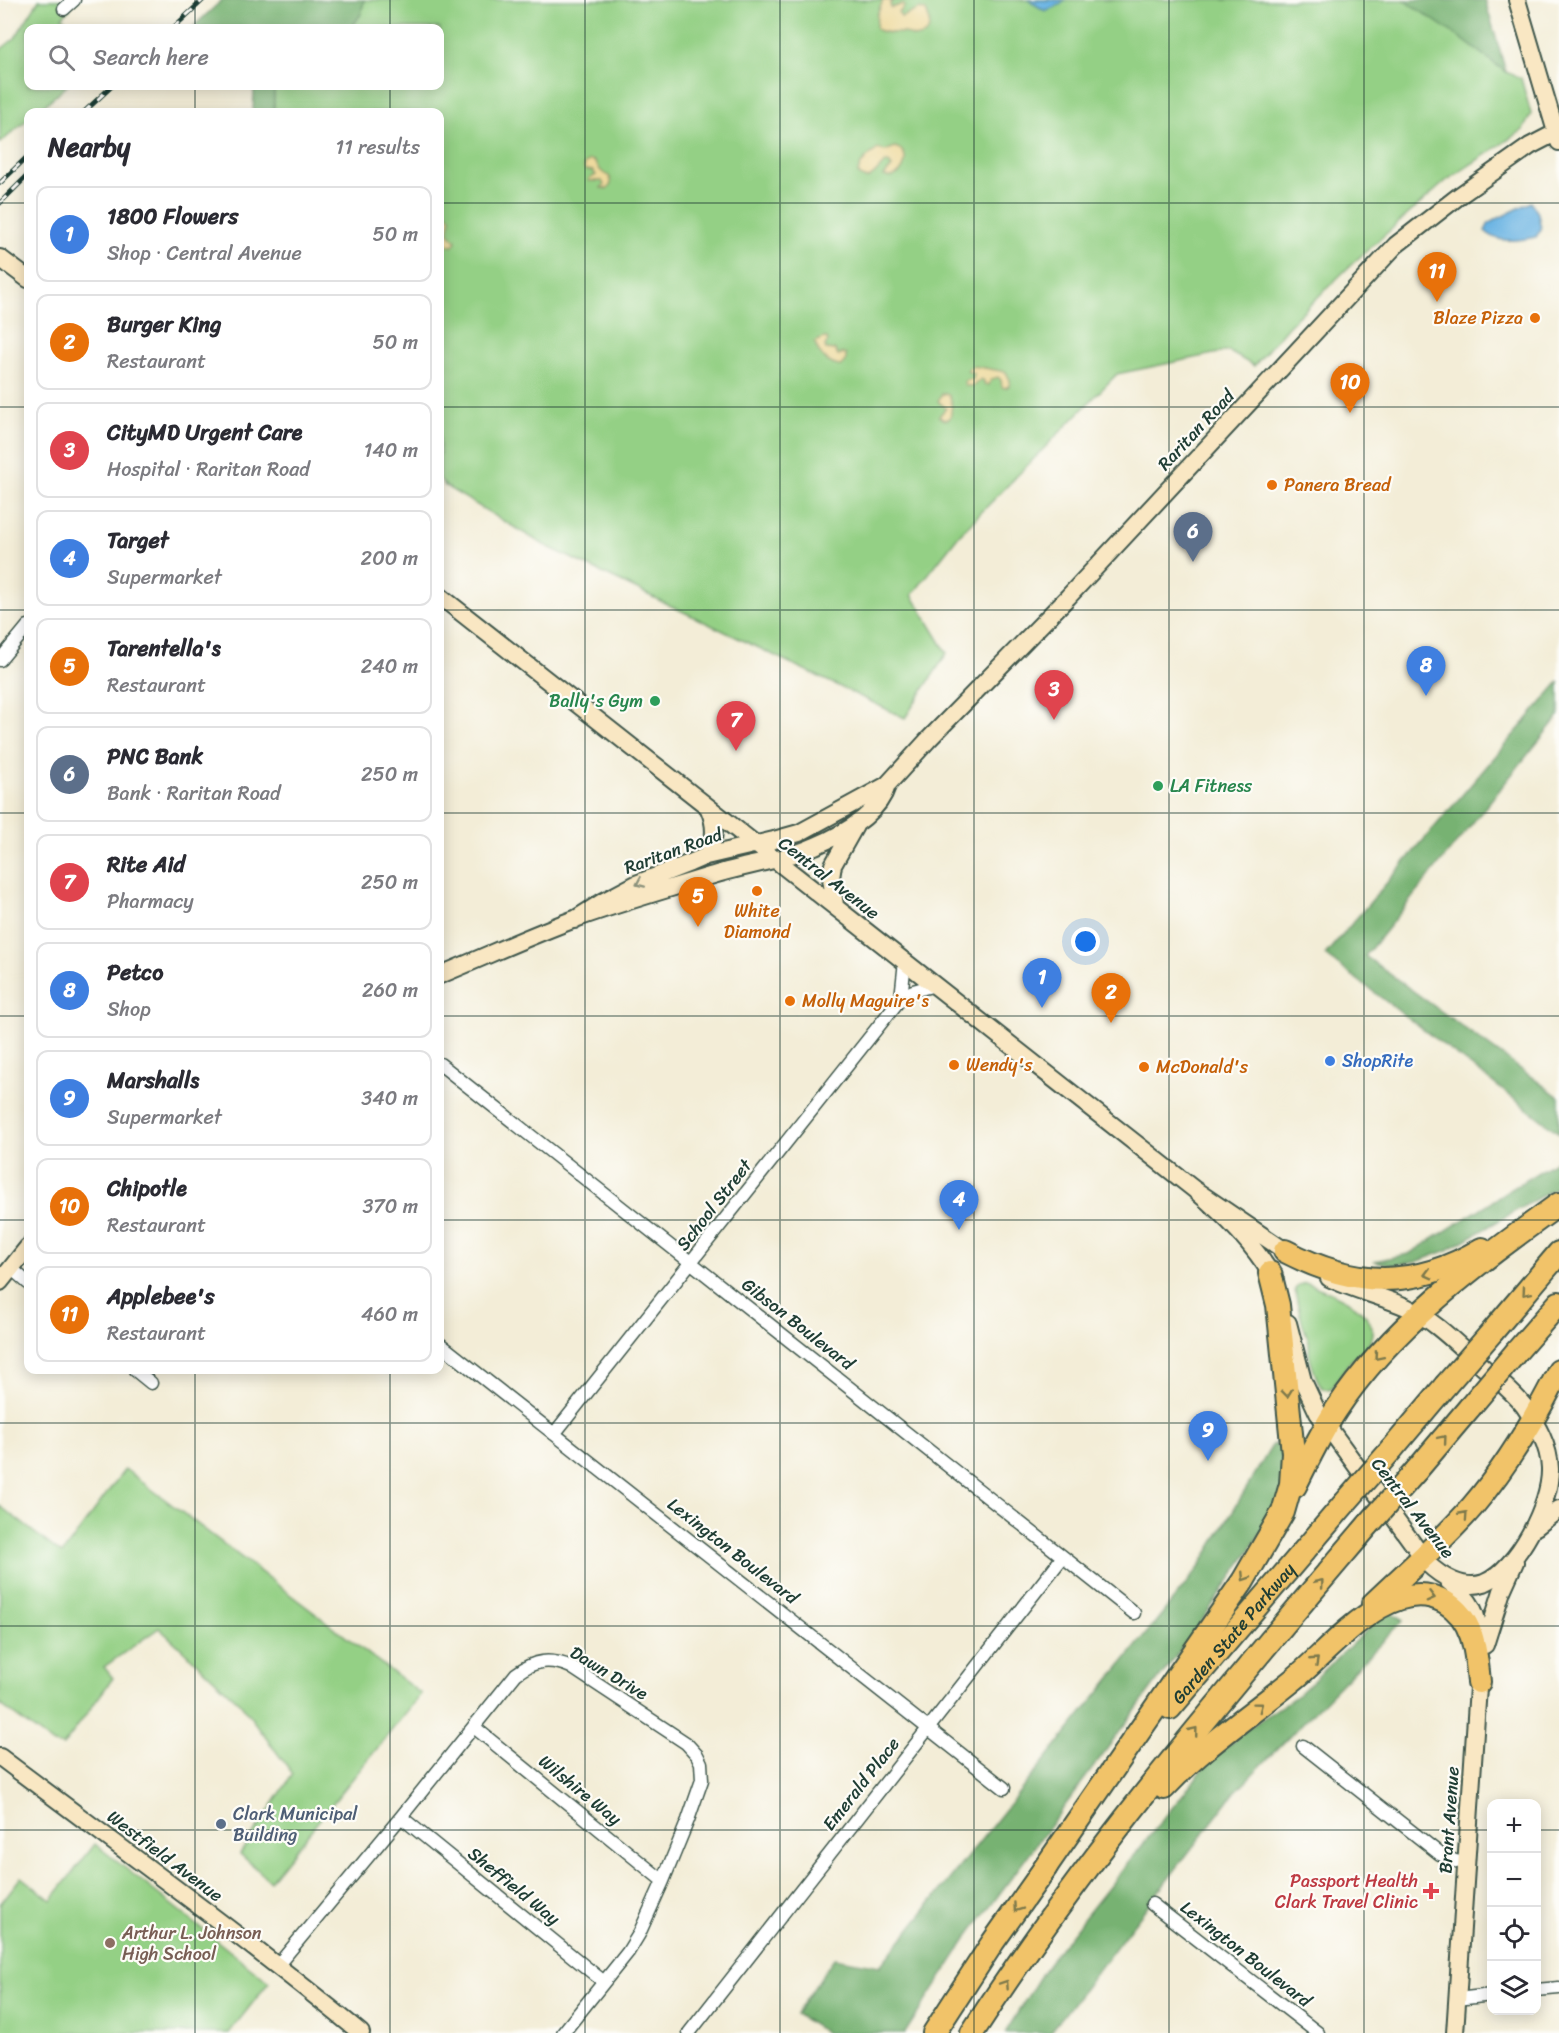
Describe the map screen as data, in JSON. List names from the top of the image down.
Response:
{
  "streets": {
    "highway": ["Garden State Parkway"],
    "main road": [
      "Raritan Road",
      "Central Avenue",
      "Brant Avenue",
      "Westfield Avenue"
    ],
    "street": [
      "School Street",
      "Gibson Boulevard",
      "Lexington Boulevard",
      "Dawn Drive",
      "Emerald Place",
      "Wilshire Way",
      "Sheffield Way"
    ]
  },
  "crossings": [
    ["Raritan Road", "Central Avenue"],
    ["Central Avenue", "School Street"],
    ["Central Avenue", "Brant Avenue"],
    ["School Street", "Gibson Boulevard"],
    ["School Street", "Lexington Boulevard"],
    ["Gibson Boulevard", "Emerald Place"],
    ["Lexington Boulevard", "Emerald Place"],
    ["Dawn Drive", "Wilshire Way"],
    ["Dawn Drive", "Westfield Avenue"],
    ["Dawn Drive", "Sheffield Way"]
  ],
  "places": {
    "other": [
      "Blaze Pizza",
      "Panera Bread",
      "Bally's Gym",
      "LA Fitness",
      "White Diamond",
      "Molly Maguire's",
      "ShopRite",
      "Wendy's",
      "McDonald's",
      "Clark Municipal Building",
      "Arthur L. Johnson High School"
    ],
    "health": ["Passport Health Clark Travel Clinic"]
  },
  "page": {
    "search": "Search here",
    "heading": ["Nearby", "11 results"],
    "list": [
      {
        "mark": "1",
        "name": "1800 Flowers",
        "note": "Shop · Central Avenue",
        "value": "50 m"
      },
      {
        "mark": "2",
        "name": "Burger King",
        "note": "Restaurant",
        "value": "50 m"
      },
      {
        "mark": "3",
        "name": "CityMD Urgent Care",
        "note": "Hospital · Raritan Road",
        "value": "140 m"
      },
      {
        "mark": "4",
        "name": "Target",
        "note": "Supermarket",
        "value": "200 m"
      },
      {
        "mark": "5",
        "name": "Tarentella's",
        "note": "Restaurant",
        "value": "240 m"
      },
      {
        "mark": "6",
        "name": "PNC Bank",
        "note": "Bank · Raritan Road",
        "value": "250 m"
      },
      {
        "mark": "7",
        "name": "Rite Aid",
        "note": "Pharmacy",
        "value": "250 m"
      },
      {
        "mark": "8",
        "name": "Petco",
        "note": "Shop",
        "value": "260 m"
      },
      {
        "mark": "9",
        "name": "Marshalls",
        "note": "Supermarket",
        "value": "340 m"
      },
      {
        "mark": "10",
        "name": "Chipotle",
        "note": "Restaurant",
        "value": "370 m"
      },
      {
        "mark": "11",
        "name": "Applebee's",
        "note": "Restaurant",
        "value": "460 m"
      }
    ],
    "pins": [
      "11",
      "10",
      "6",
      "8",
      "3",
      "7",
      "5",
      "1",
      "2",
      "4",
      "9"
    ],
    "map_buttons": ["+", "−"]
  }
}
